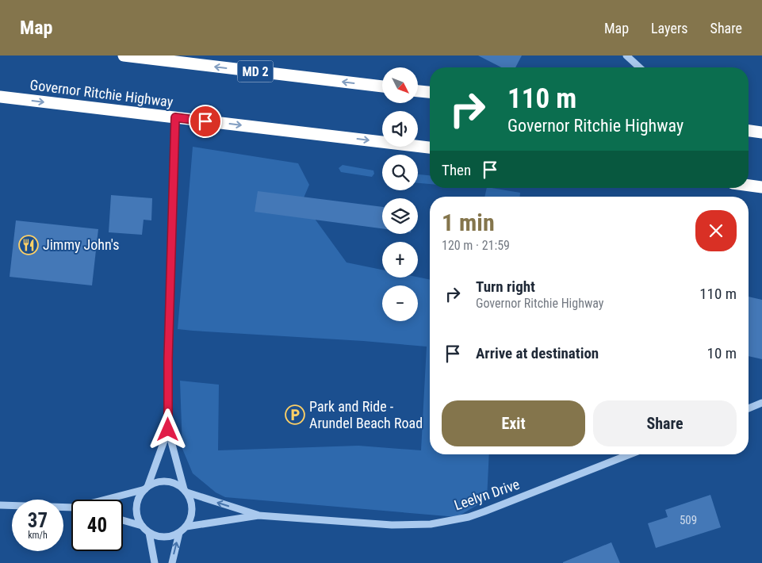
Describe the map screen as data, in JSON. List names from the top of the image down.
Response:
{
  "streets": {
    "highway": ["MD 2", "Governor Ritchie Highway"],
    "street": ["Leelyn Drive"]
  },
  "places": {
    "restaurant": ["Jimmy John's"],
    "parking": ["Park and Ride - Arundel Beach Road"]
  },
  "house_numbers": ["509"],
  "north": "bottom right",
  "page": {
    "header": "Map",
    "nav": ["Map", "Layers", "Share"],
    "map_buttons": ["+", "−"],
    "turn": ["110 m", "Governor Ritchie Highway"],
    "then": "Then",
    "heading": ["1 min", "120 m · 21:59"],
    "list": [
      {
        "name": "Turn right",
        "note": "Governor Ritchie Highway",
        "value": "110 m"
      },
      {
        "name": "Arrive at destination",
        "value": "10 m"
      }
    ],
    "buttons": ["Exit", "Share"],
    "speed": "37 km/h",
    "limit": "40"
  }
}
